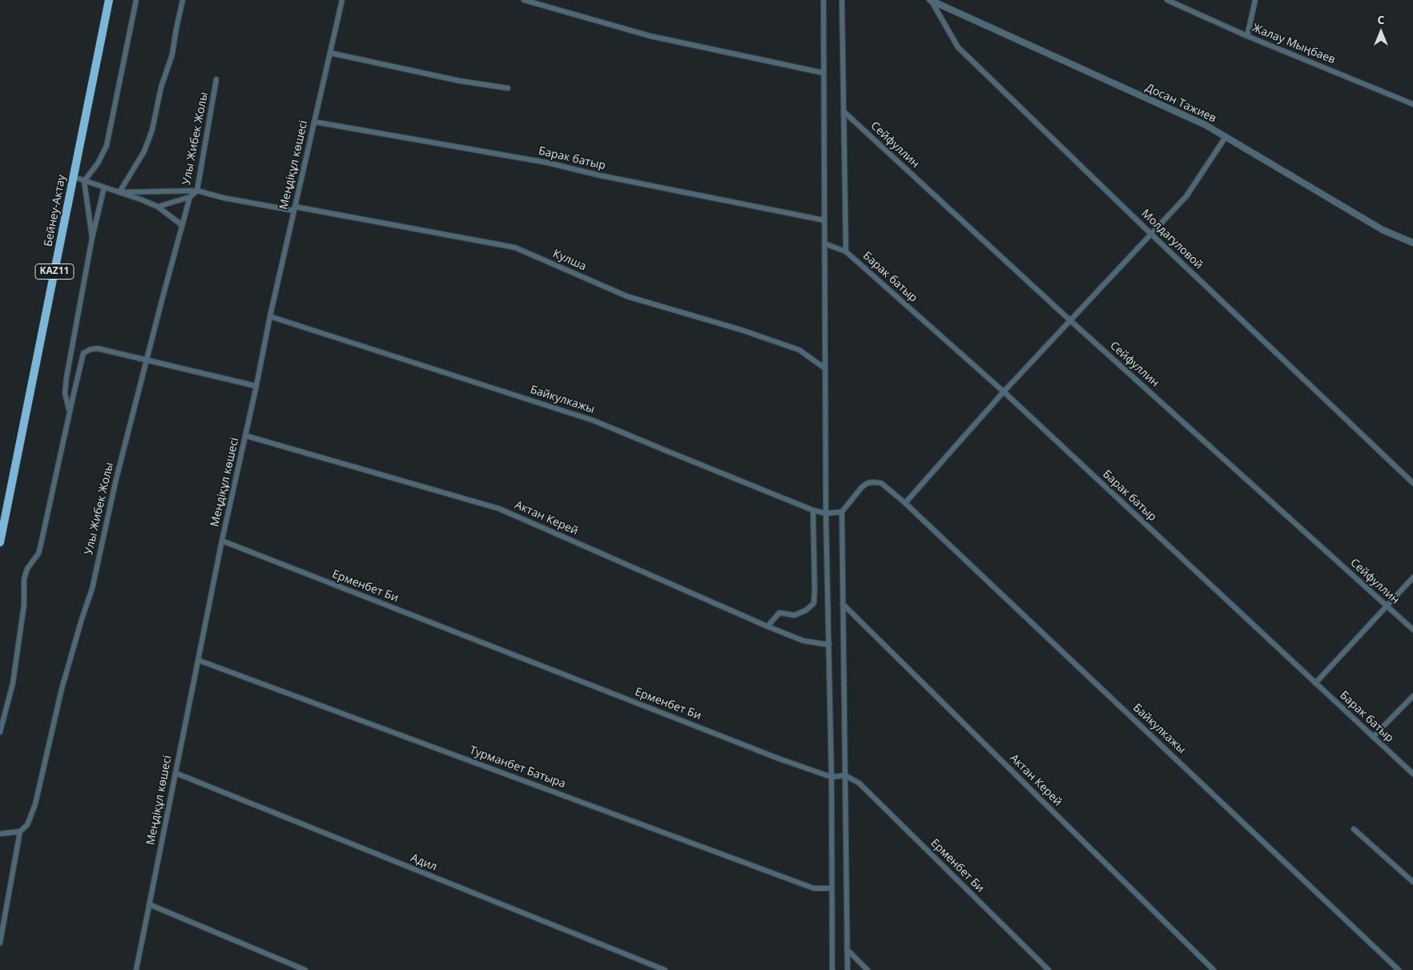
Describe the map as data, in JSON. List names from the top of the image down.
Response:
{
  "streets": {
    "highway": ["Бейнеу-Актау", "KAZ11"],
    "street": [
      "Жалау Мыңбаев",
      "Досан Тажиев",
      "Улы Жибек Жолы",
      "Сейфуллин",
      "Барак батыр",
      "Меңдіқұл көшесі",
      "Молдагуловой",
      "Кулша",
      "Байкулкажы",
      "Актан Керей",
      "Ерменбет Би",
      "Турманбет Батыра",
      "Адил"
    ]
  },
  "crossings": [
    ["Досан Тажиев", "Молдагуловой"],
    ["Улы Жибек Жолы", "Кулша"],
    ["Барак батыр", "Меңдіқұл көшесі"],
    ["Меңдіқұл көшесі", "Кулша"],
    ["Меңдіқұл көшесі", "Байкулкажы"],
    ["Меңдіқұл көшесі", "Актан Керей"],
    ["Меңдіқұл көшесі", "Ерменбет Би"],
    ["Меңдіқұл көшесі", "Турманбет Батыра"],
    ["Меңдіқұл көшесі", "Адил"]
  ],
  "north": "top"
}
